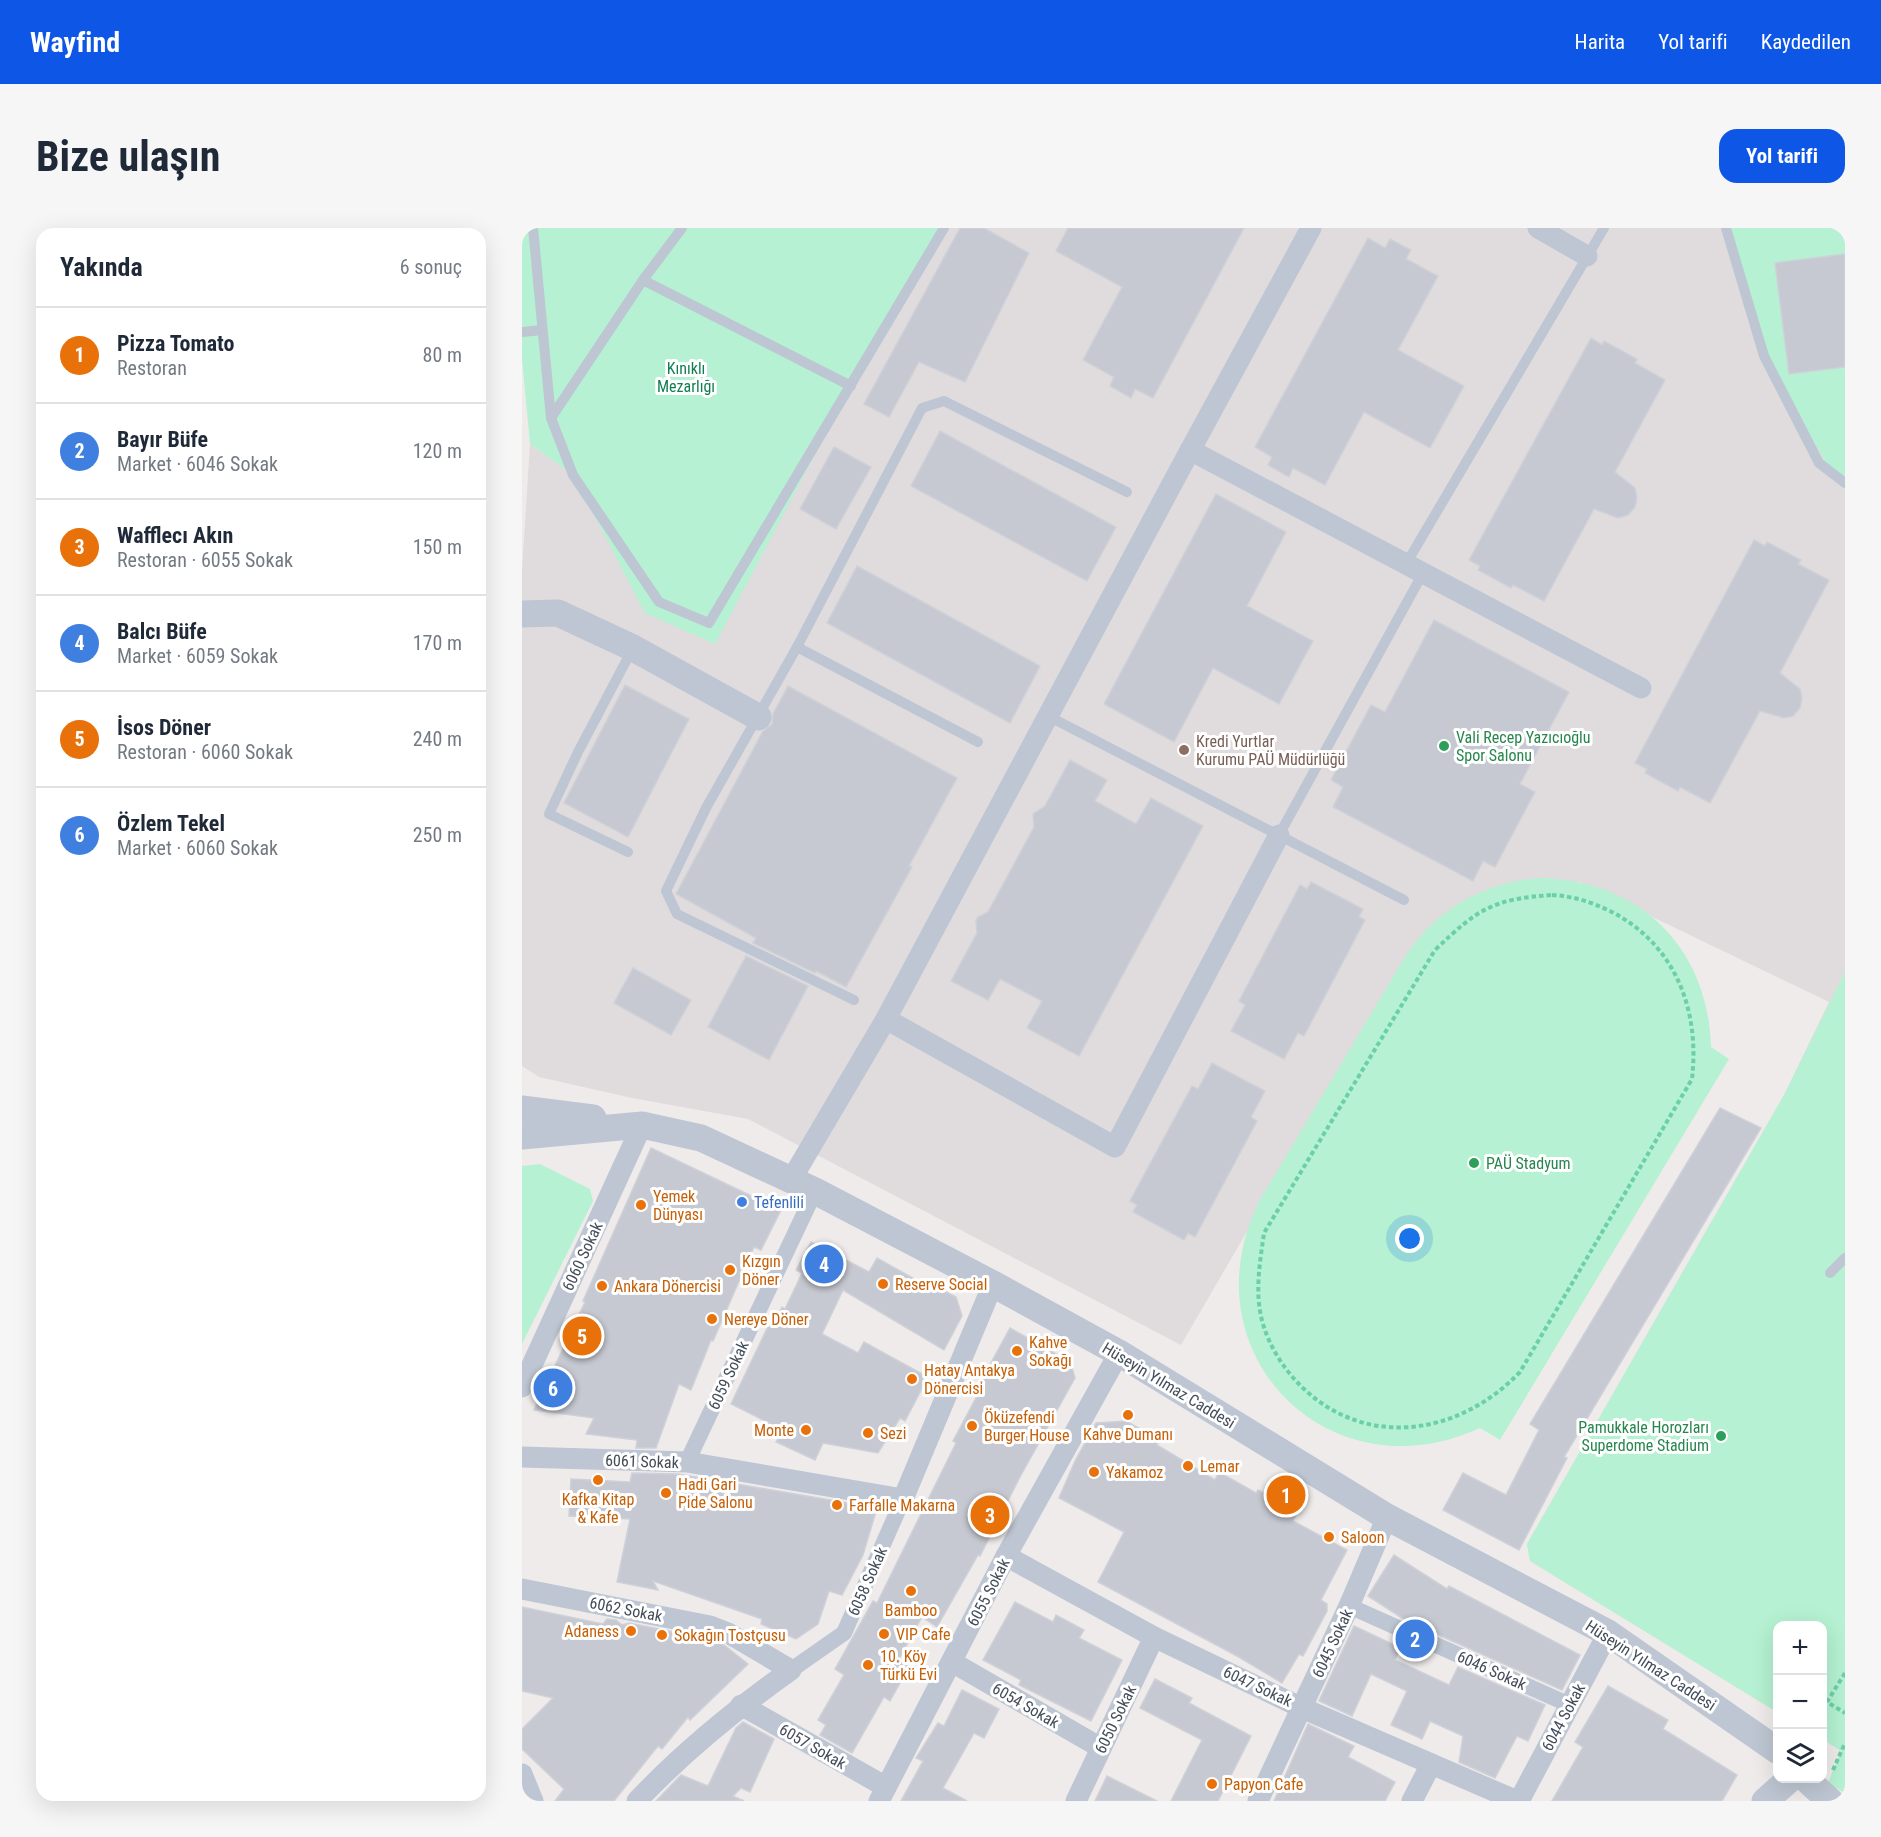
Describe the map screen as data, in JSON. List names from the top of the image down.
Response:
{
  "streets": {
    "street": [
      "6060 Sokak",
      "6059 Sokak",
      "Hüseyin Yılmaz Caddesi",
      "6061 Sokak",
      "6058 Sokak",
      "6055 Sokak",
      "6062 Sokak",
      "6045 Sokak",
      "6046 Sokak",
      "6047 Sokak",
      "6054 Sokak",
      "6044 Sokak",
      "6050 Sokak",
      "6057 Sokak"
    ]
  },
  "crossings": [
    ["6060 Sokak", "Hüseyin Yılmaz Caddesi"],
    ["6059 Sokak", "Hüseyin Yılmaz Caddesi"],
    ["6059 Sokak", "6061 Sokak"],
    ["Hüseyin Yılmaz Caddesi", "6058 Sokak"],
    ["Hüseyin Yılmaz Caddesi", "6055 Sokak"],
    ["Hüseyin Yılmaz Caddesi", "6045 Sokak"],
    ["Hüseyin Yılmaz Caddesi", "6044 Sokak"],
    ["6061 Sokak", "6058 Sokak"],
    ["6058 Sokak", "6062 Sokak"],
    ["6058 Sokak", "6057 Sokak"],
    ["6055 Sokak", "6047 Sokak"],
    ["6055 Sokak", "6054 Sokak"],
    ["6055 Sokak", "6057 Sokak"],
    ["6045 Sokak", "6046 Sokak"],
    ["6045 Sokak", "6047 Sokak"],
    ["6046 Sokak", "6044 Sokak"],
    ["6047 Sokak", "6044 Sokak"],
    ["6047 Sokak", "6050 Sokak"],
    ["6054 Sokak", "6050 Sokak"]
  ],
  "parks": ["Kınıklı Mezarlığı"],
  "places": [
    "Vali Recep Yazıcıoğlu Spor Salonu",
    "Kredi Yurtlar Kurumu PAÜ Müdürlüğü",
    "PAÜ Stadyum",
    "Tefenlili",
    "Yemek Dünyası",
    "Kızgın Döner",
    "Reserve Social",
    "Ankara Dönercisi",
    "Nereye Döner",
    "Kahve Sokağı",
    "Hatay Antakya Dönercisi",
    "Kahve Dumanı",
    "Öküzefendi Burger House",
    "Monte",
    "Sezi",
    "Pamukkale Horozları Superdome Stadium",
    "Lemar",
    "Yakamoz",
    "Kafka Kitap & Kafe",
    "Hadi Gari Pide Salonu",
    "Farfalle Makarna",
    "Saloon",
    "Bamboo",
    "Adaness",
    "VIP Cafe",
    "Sokağın Tostçusu",
    "10. Köy Türkü Evi",
    "Papyon Cafe"
  ],
  "page": {
    "header": "Wayfind",
    "nav": ["Harita", "Yol tarifi", "Kaydedilen"],
    "buttons": "Yol tarifi",
    "title": "Bize ulaşın",
    "heading": ["Yakında", "6 sonuç"],
    "list": [
      {
        "mark": "1",
        "name": "Pizza Tomato",
        "note": "Restoran",
        "value": "80 m"
      },
      {
        "mark": "2",
        "name": "Bayır Büfe",
        "note": "Market · 6046 Sokak",
        "value": "120 m"
      },
      {
        "mark": "3",
        "name": "Wafflecı Akın",
        "note": "Restoran · 6055 Sokak",
        "value": "150 m"
      },
      {
        "mark": "4",
        "name": "Balcı Büfe",
        "note": "Market · 6059 Sokak",
        "value": "170 m"
      },
      {
        "mark": "5",
        "name": "İsos Döner",
        "note": "Restoran · 6060 Sokak",
        "value": "240 m"
      },
      {
        "mark": "6",
        "name": "Özlem Tekel",
        "note": "Market · 6060 Sokak",
        "value": "250 m"
      }
    ],
    "pins": [
      "4",
      "5",
      "6",
      "1",
      "3",
      "2"
    ],
    "map_buttons": ["+", "−"]
  }
}
